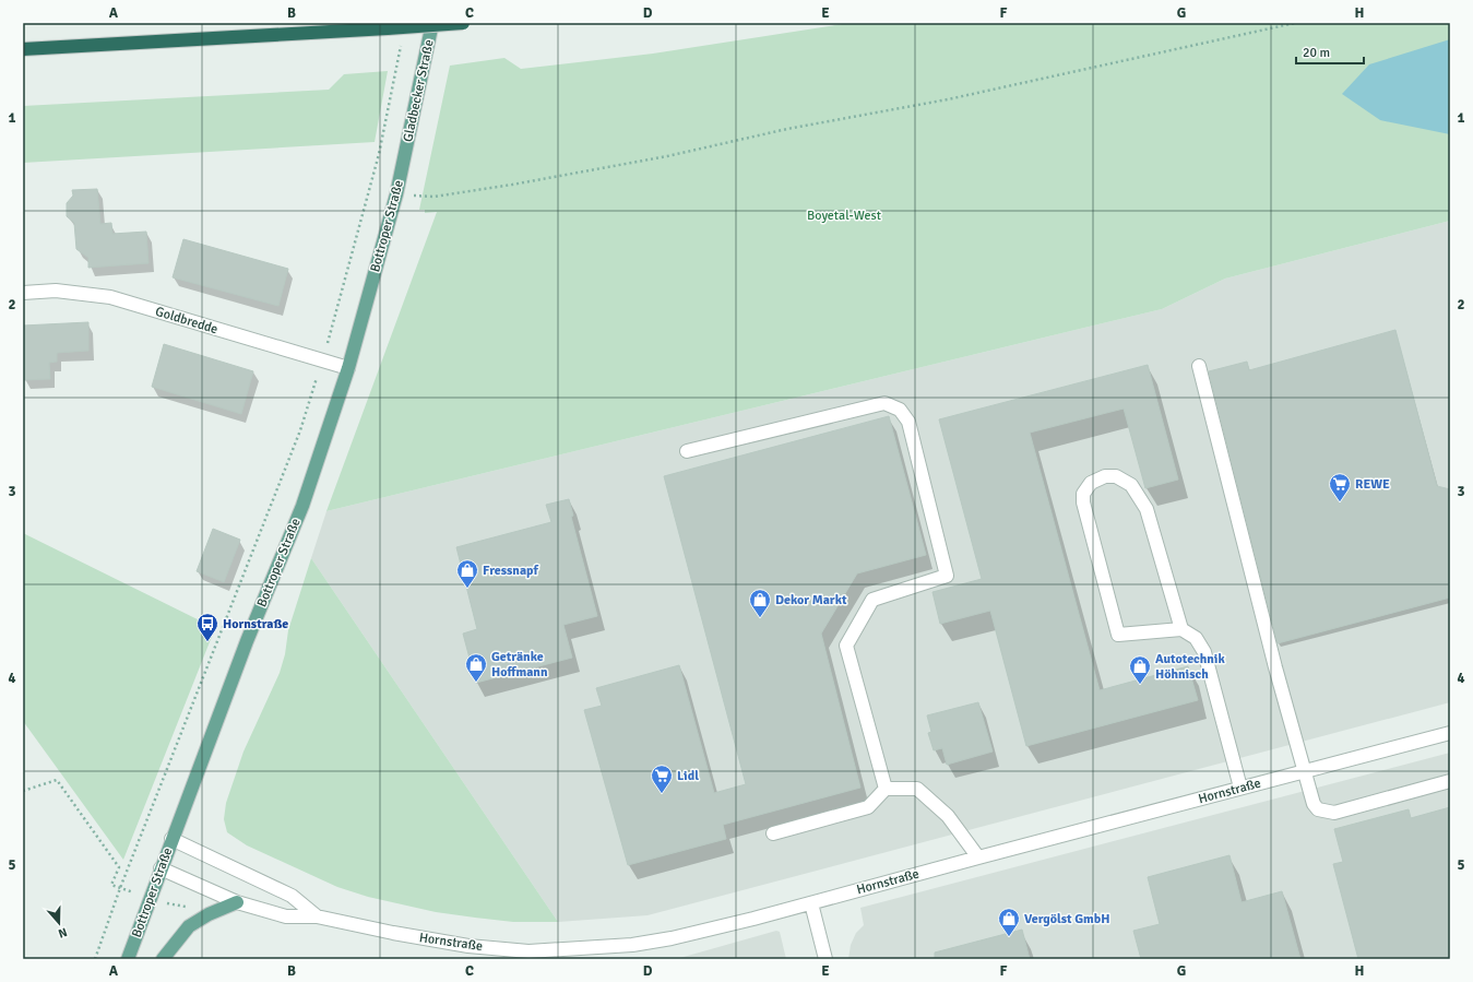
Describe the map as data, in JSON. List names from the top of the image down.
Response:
{
  "streets": {
    "main road": ["Gladbecker Straße", "Bottroper Straße"],
    "street": ["Goldbredde", "Hornstraße"]
  },
  "crossings": [
    ["Gladbecker Straße", "Bottroper Straße"],
    ["Bottroper Straße", "Goldbredde"],
    ["Bottroper Straße", "Hornstraße"]
  ],
  "parks": ["Boyetal-West"],
  "places": {
    "supermarket": ["REWE", "Lidl"],
    "shop": [
      "Fressnapf",
      "Dekor Markt",
      "Getränke Hoffmann",
      "Autotechnik Höhnisch",
      "Vergölst GmbH"
    ],
    "bus stop": ["Hornstraße"]
  },
  "scale_bar": "20 m",
  "north": "bottom",
  "grid": {
    "columns": [
      "A",
      "B",
      "C",
      "D",
      "E",
      "F",
      "G",
      "H"
    ],
    "rows": [
      "1",
      "2",
      "3",
      "4",
      "5"
    ]
  }
}
